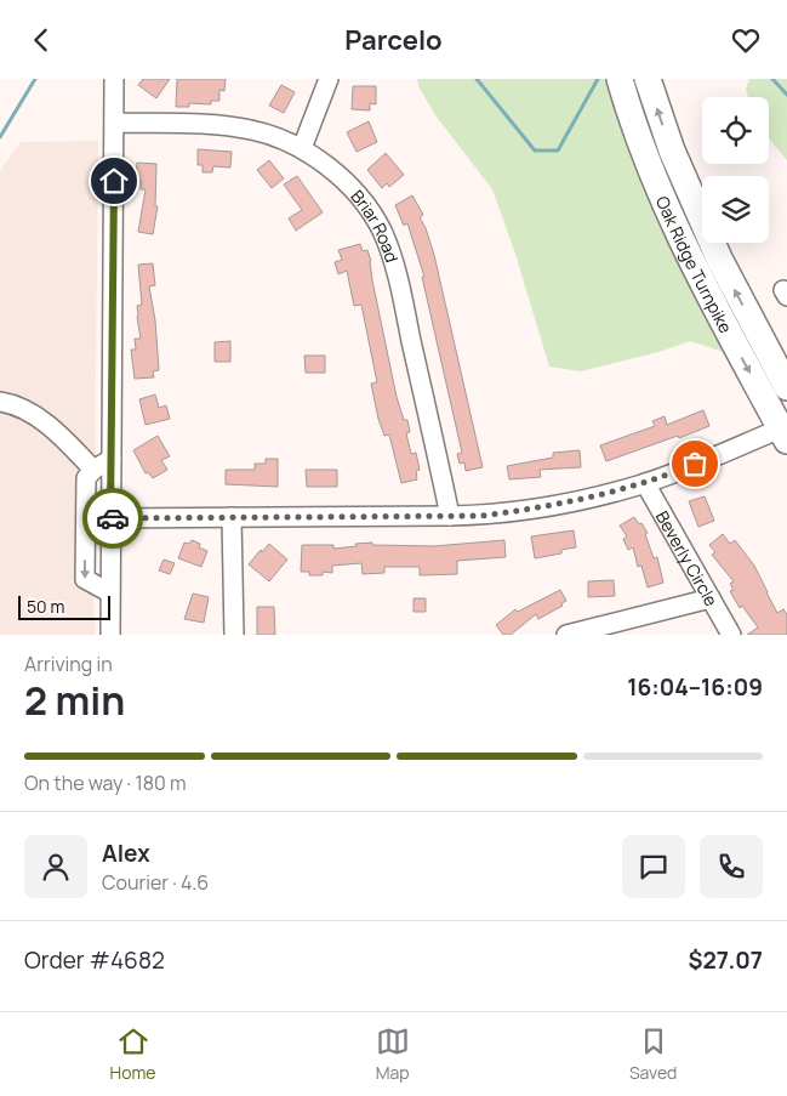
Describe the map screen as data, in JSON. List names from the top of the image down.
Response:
{
  "streets": {
    "highway": ["Oak Ridge Turnpike"],
    "street": ["Briar Road", "Beverly Circle"]
  },
  "scale_bar": "50 m",
  "page": {
    "header": "Parcelo",
    "scale": "50 m",
    "heading": ["2 min", "Arriving in", "16:04–16:09"],
    "panel": [
      "Alex",
      "Courier · 4.6",
      "Order #4682",
      "$27.07"
    ],
    "bar": "On the way · 180 m",
    "tabs": ["Home", "Map", "Saved"]
  }
}
